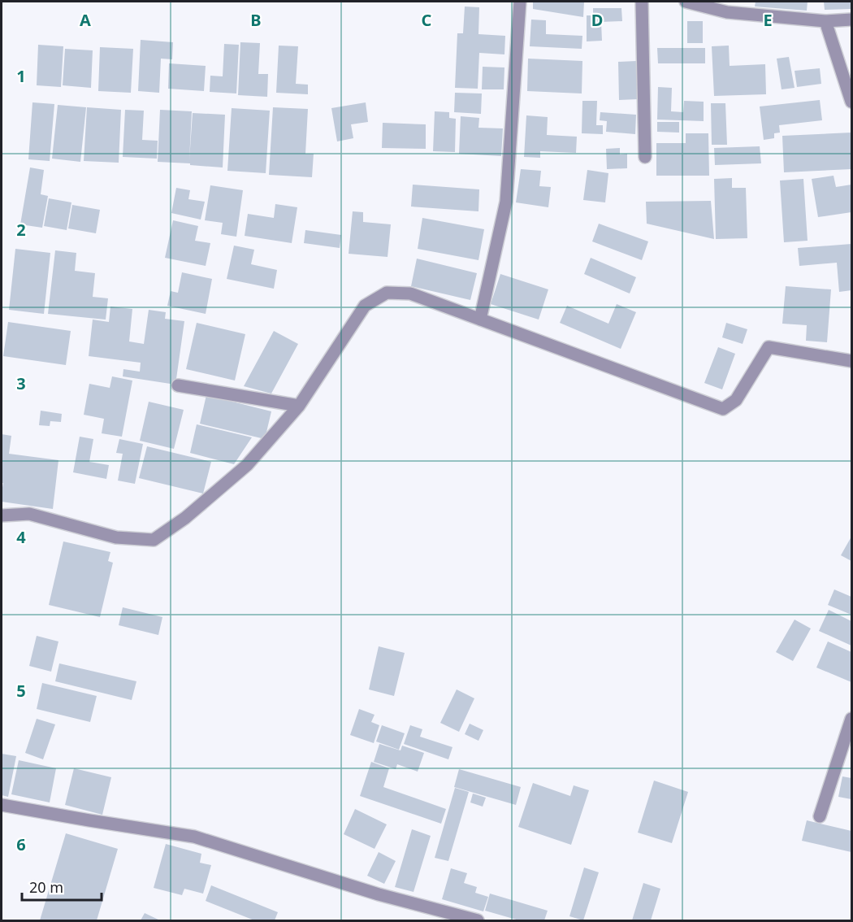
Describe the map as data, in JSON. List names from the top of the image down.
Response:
{
  "scale_bar": "20 m",
  "grid": {
    "columns": [
      "A",
      "B",
      "C",
      "D",
      "E"
    ],
    "rows": [
      "1",
      "2",
      "3",
      "4",
      "5",
      "6"
    ]
  }
}
